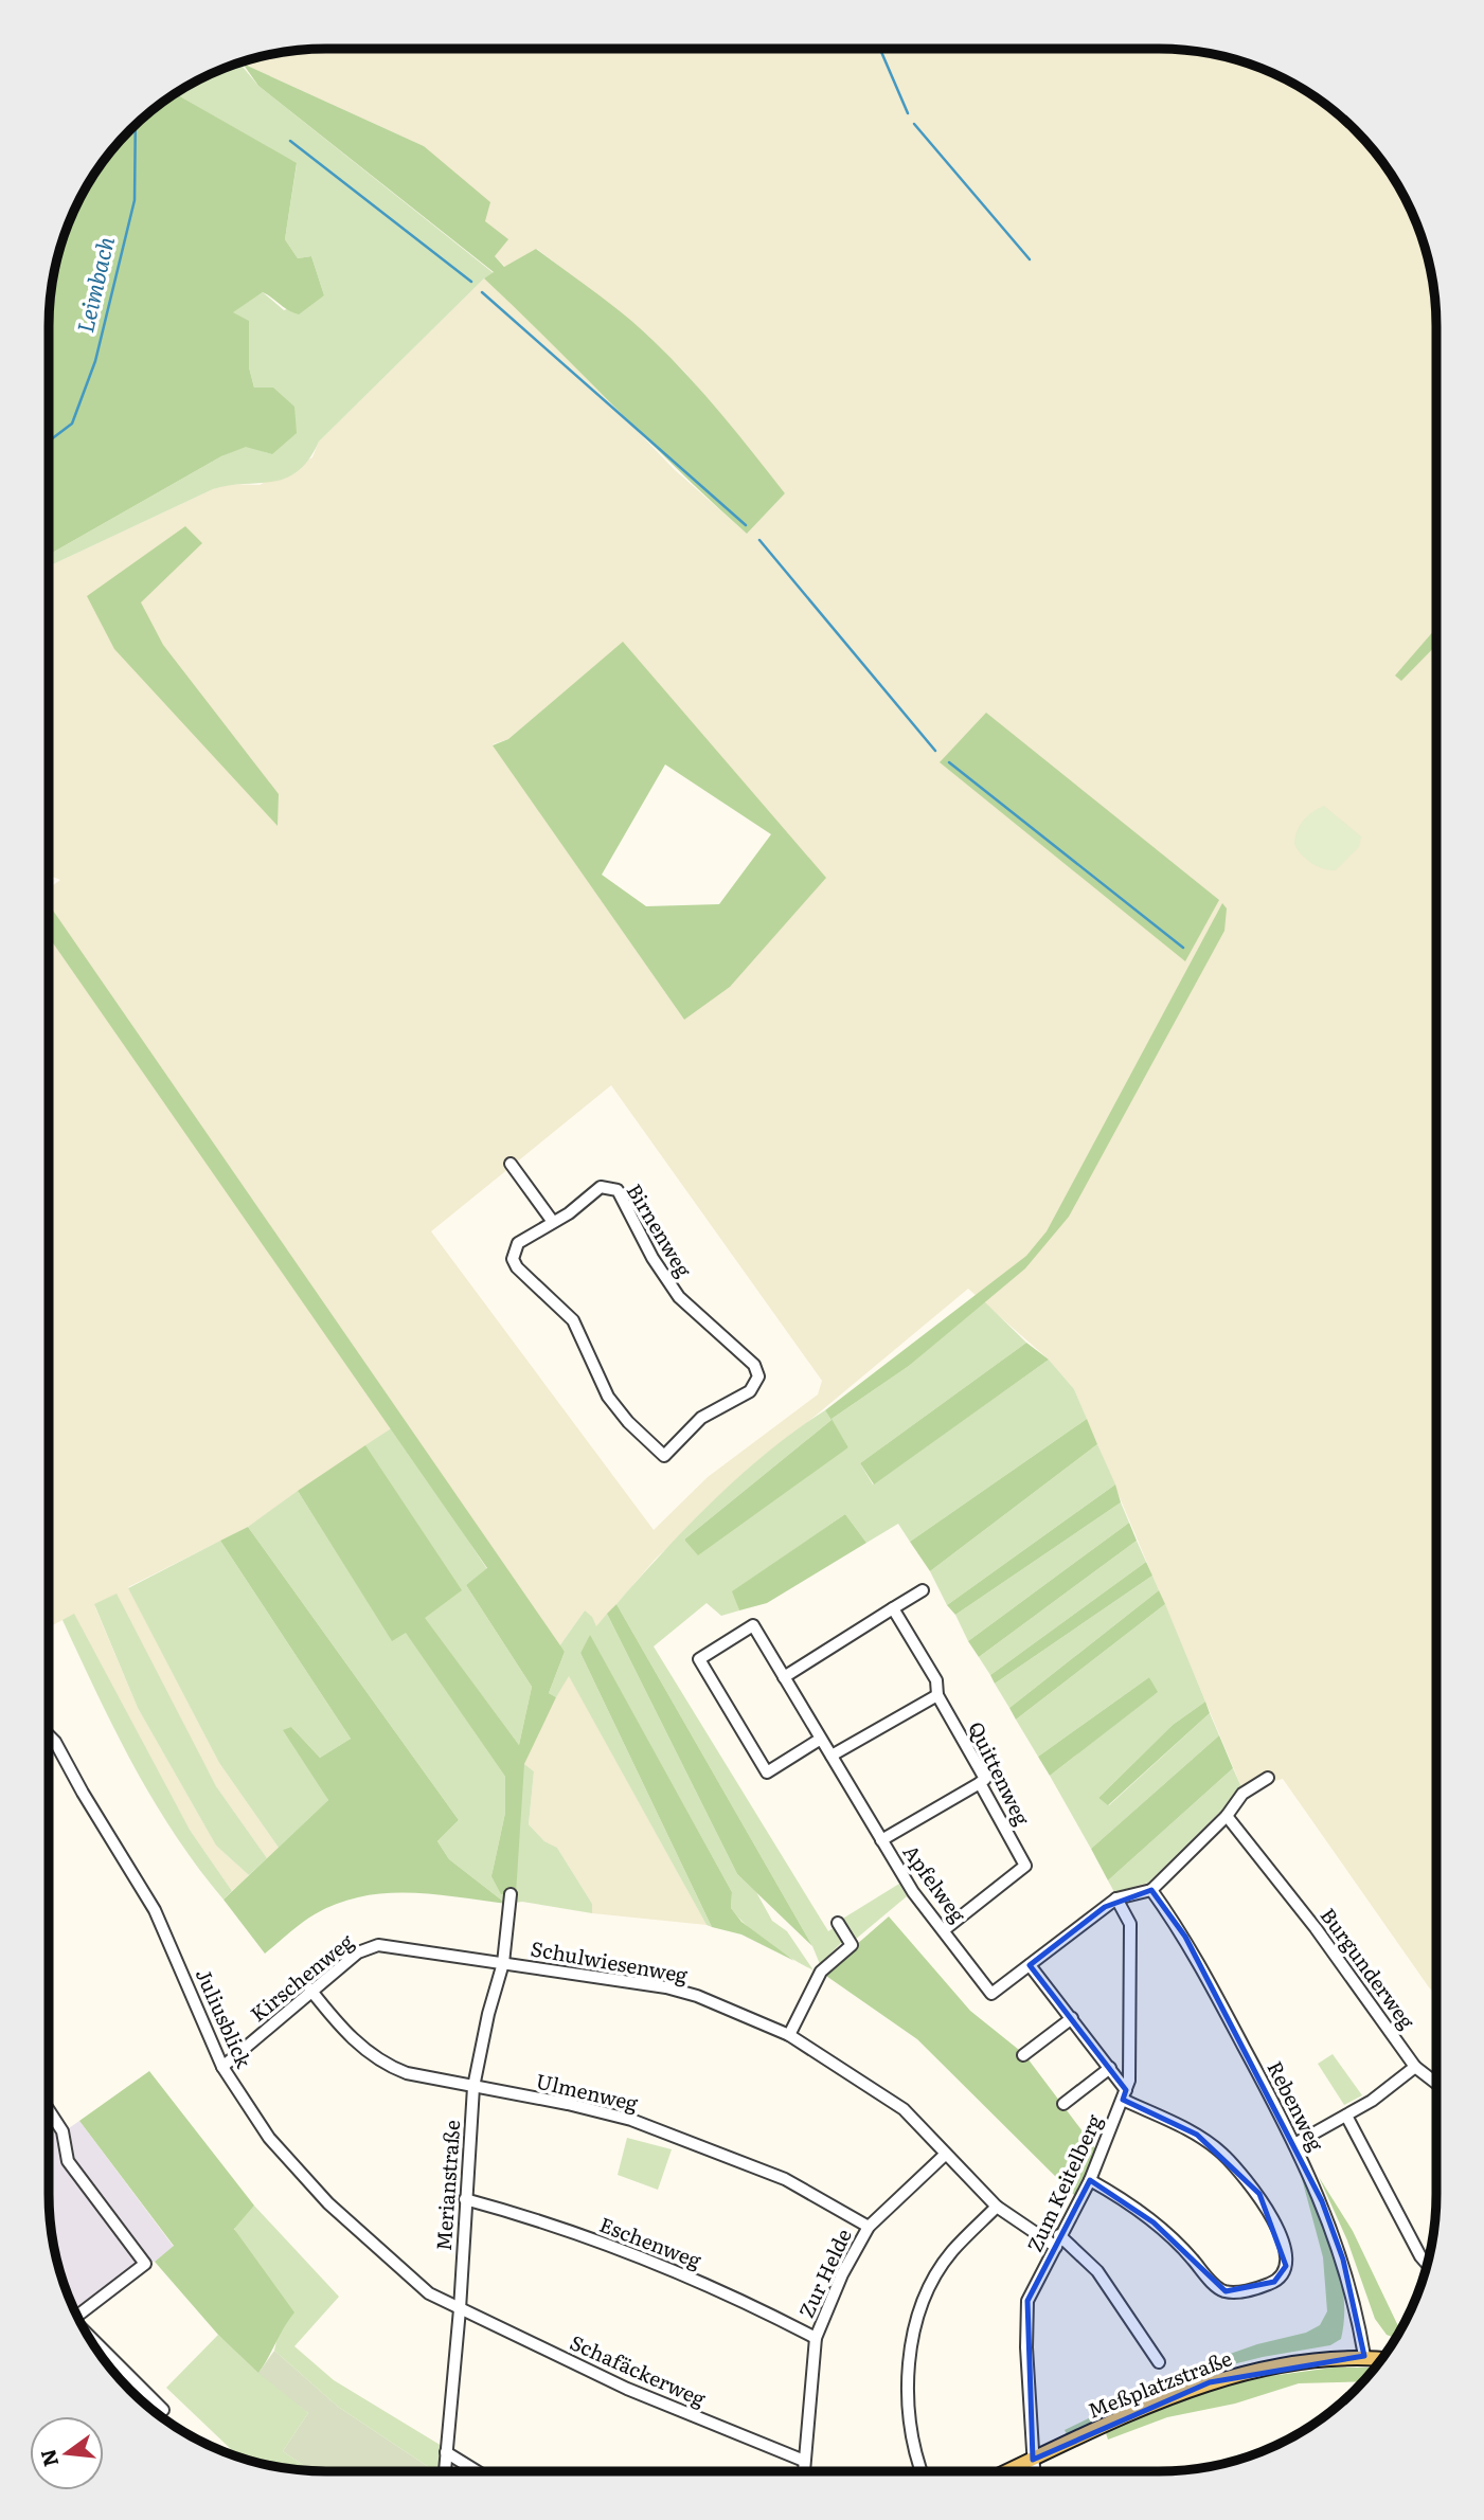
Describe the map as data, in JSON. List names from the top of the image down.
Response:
{
  "streets": {
    "main road": ["Meßplatzstraße"],
    "street": [
      "Birnenweg",
      "Quittenweg",
      "Apfelweg",
      "Schulwiesenweg",
      "Burgunderweg",
      "Kirschenweg",
      "Juliusblick",
      "Ulmenweg",
      "Rebenweg",
      "Zum Keitelberg",
      "Merianstraße",
      "Eschenweg",
      "Zur Helde",
      "Schafäckerweg"
    ]
  },
  "crossings": [
    ["Quittenweg", "Apfelweg"],
    ["Apfelweg", "Rebenweg"],
    ["Apfelweg", "Zum Keitelberg"],
    ["Schulwiesenweg", "Kirschenweg"],
    ["Schulwiesenweg", "Zum Keitelberg"],
    ["Schulwiesenweg", "Merianstraße"],
    ["Schulwiesenweg", "Zur Helde"],
    ["Kirschenweg", "Juliusblick"],
    ["Kirschenweg", "Ulmenweg"],
    ["Kirschenweg", "Merianstraße"],
    ["Juliusblick", "Merianstraße"],
    ["Juliusblick", "Schafäckerweg"],
    ["Ulmenweg", "Merianstraße"],
    ["Ulmenweg", "Zur Helde"],
    ["Rebenweg", "Meßplatzstraße"],
    ["Zum Keitelberg", "Meßplatzstraße"],
    ["Merianstraße", "Eschenweg"],
    ["Merianstraße", "Schafäckerweg"],
    ["Eschenweg", "Zur Helde"],
    ["Zur Helde", "Schafäckerweg"]
  ],
  "water": ["Leimbach"],
  "north": "left"
}
